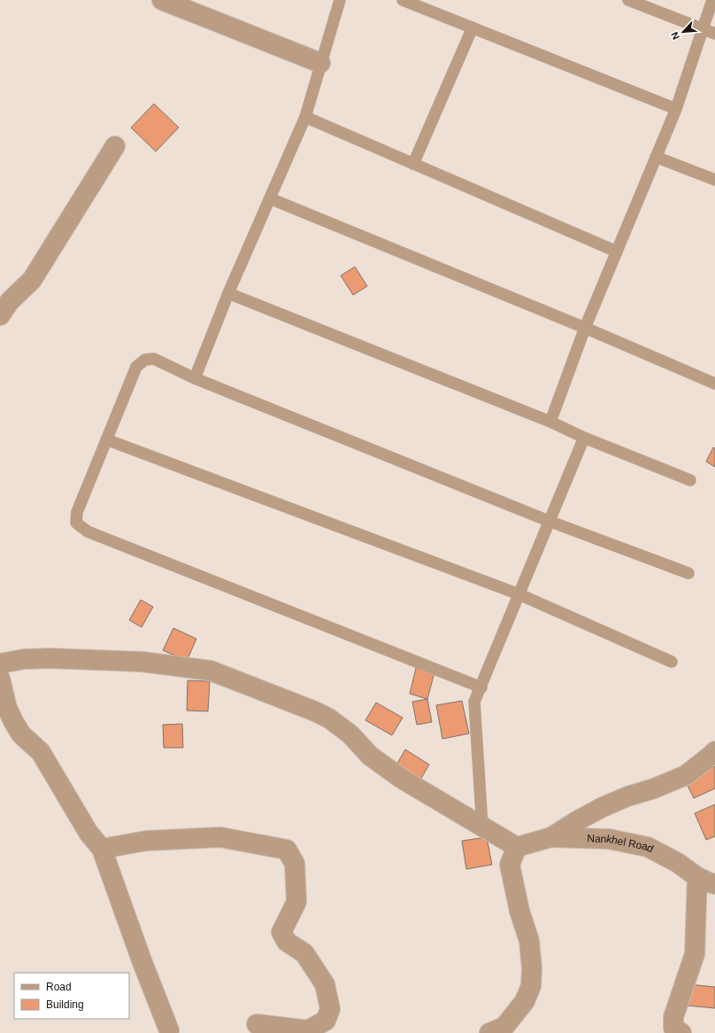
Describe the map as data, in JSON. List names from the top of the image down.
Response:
{
  "streets": {
    "street": ["Nankhel Road"]
  },
  "legend": ["Road", "Building"],
  "north": "bottom left"
}
